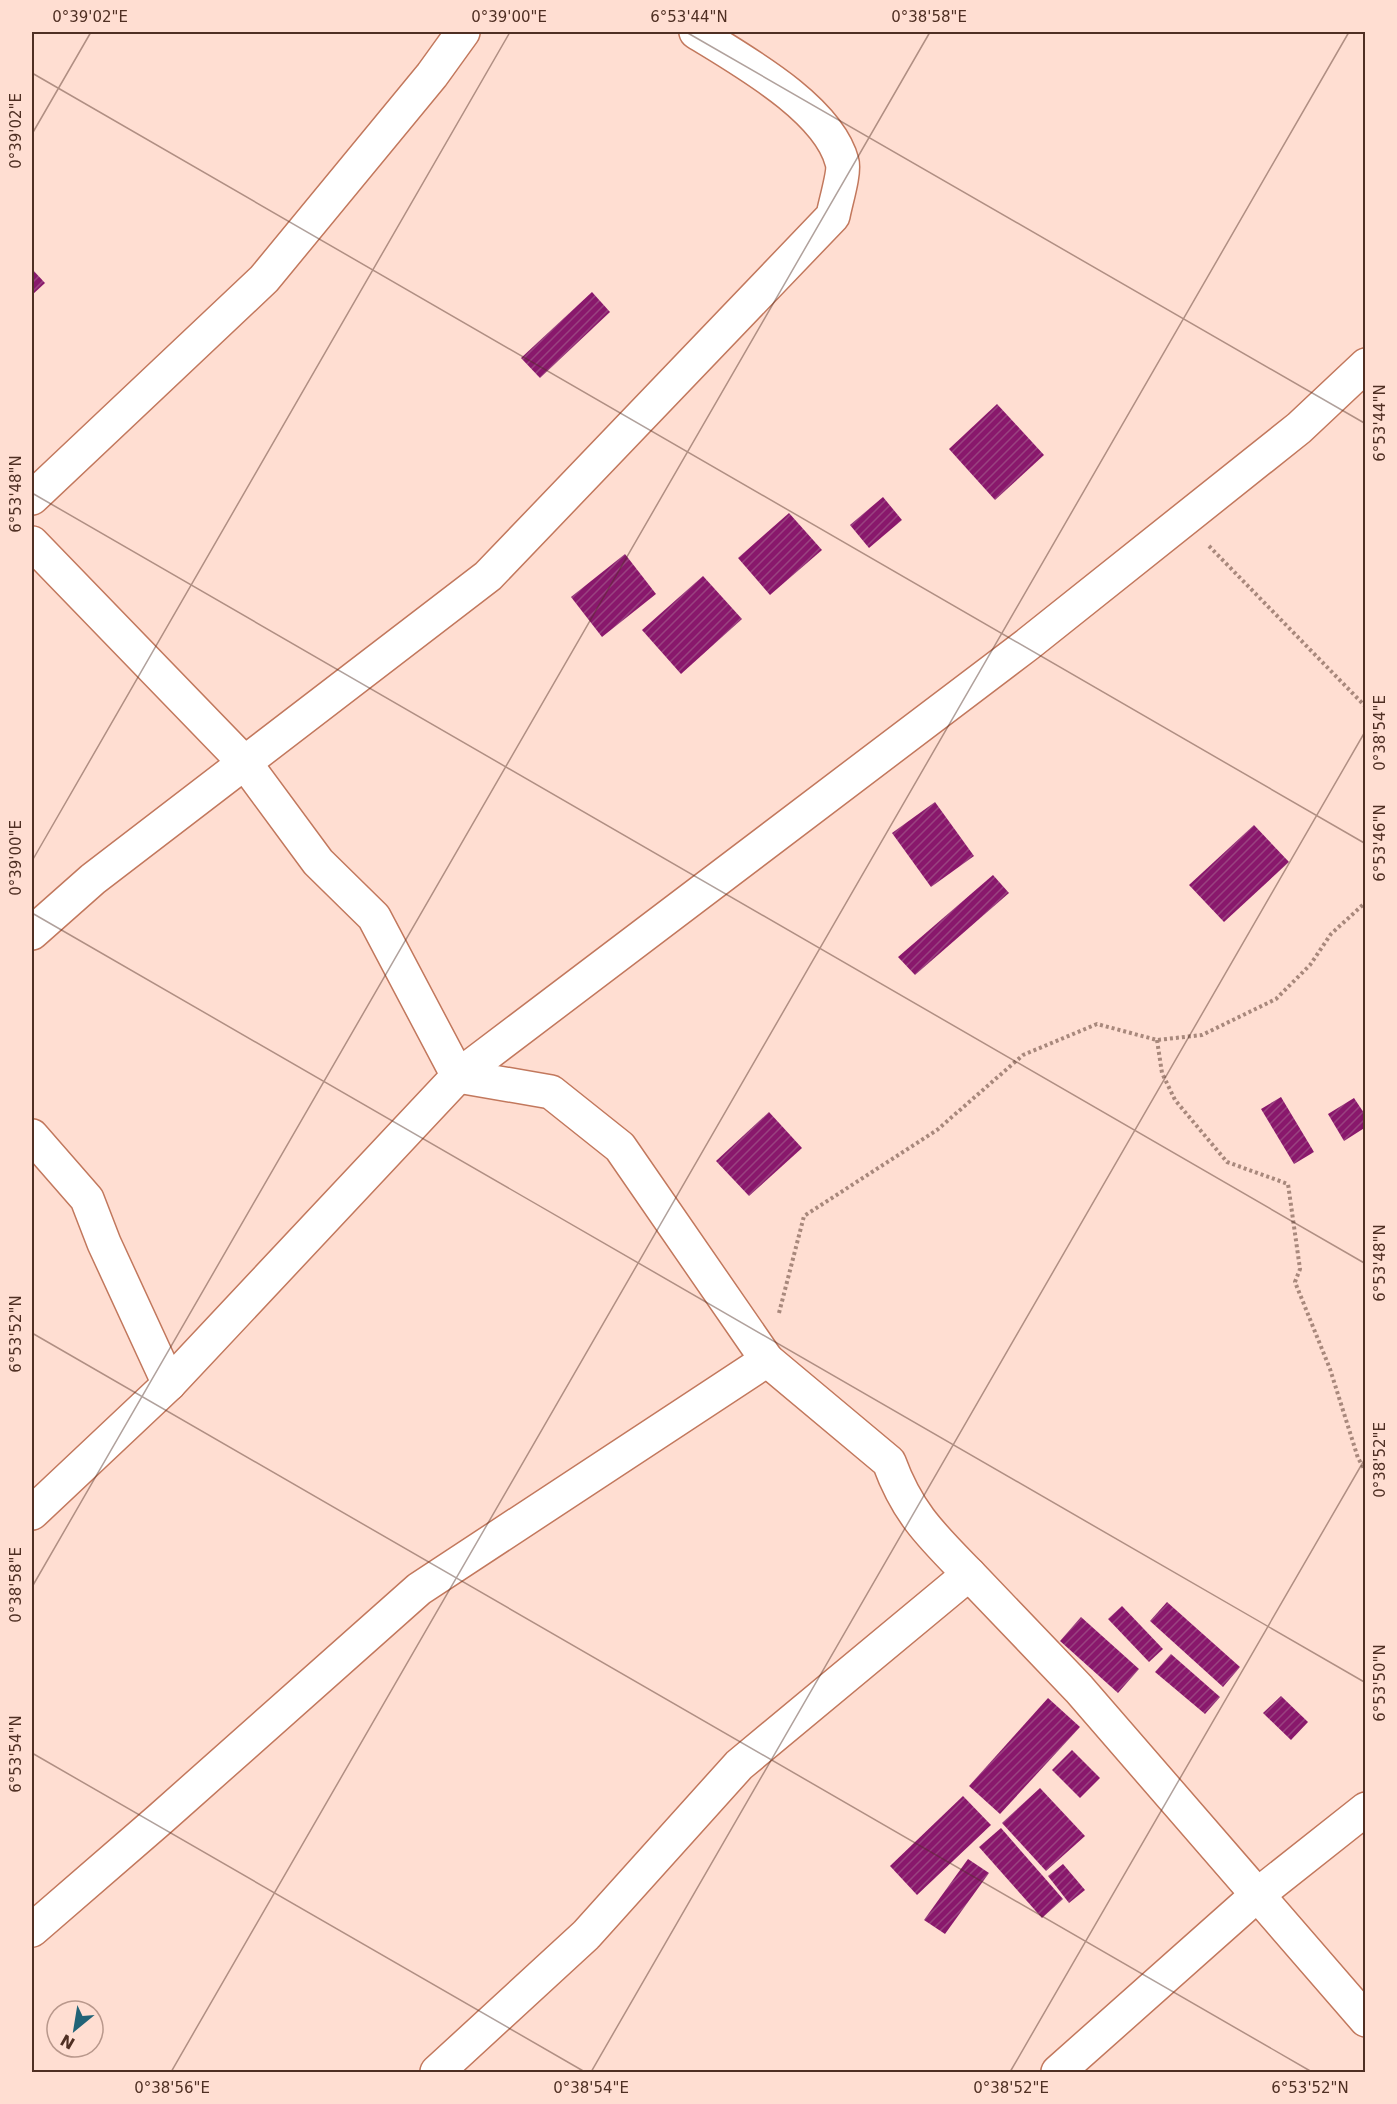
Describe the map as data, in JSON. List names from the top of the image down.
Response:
{
  "north": "bottom left",
  "coordinates": [
    "0°39'02\"E",
    "0°39'00\"E",
    "6°53'44\"N",
    "0°38'58\"E",
    "6°53'48\"N",
    "0°38'54\"E",
    "6°53'46\"N",
    "6°53'52\"N",
    "0°38'52\"E",
    "6°53'50\"N",
    "6°53'54\"N",
    "0°38'56\"E"
  ]
}
